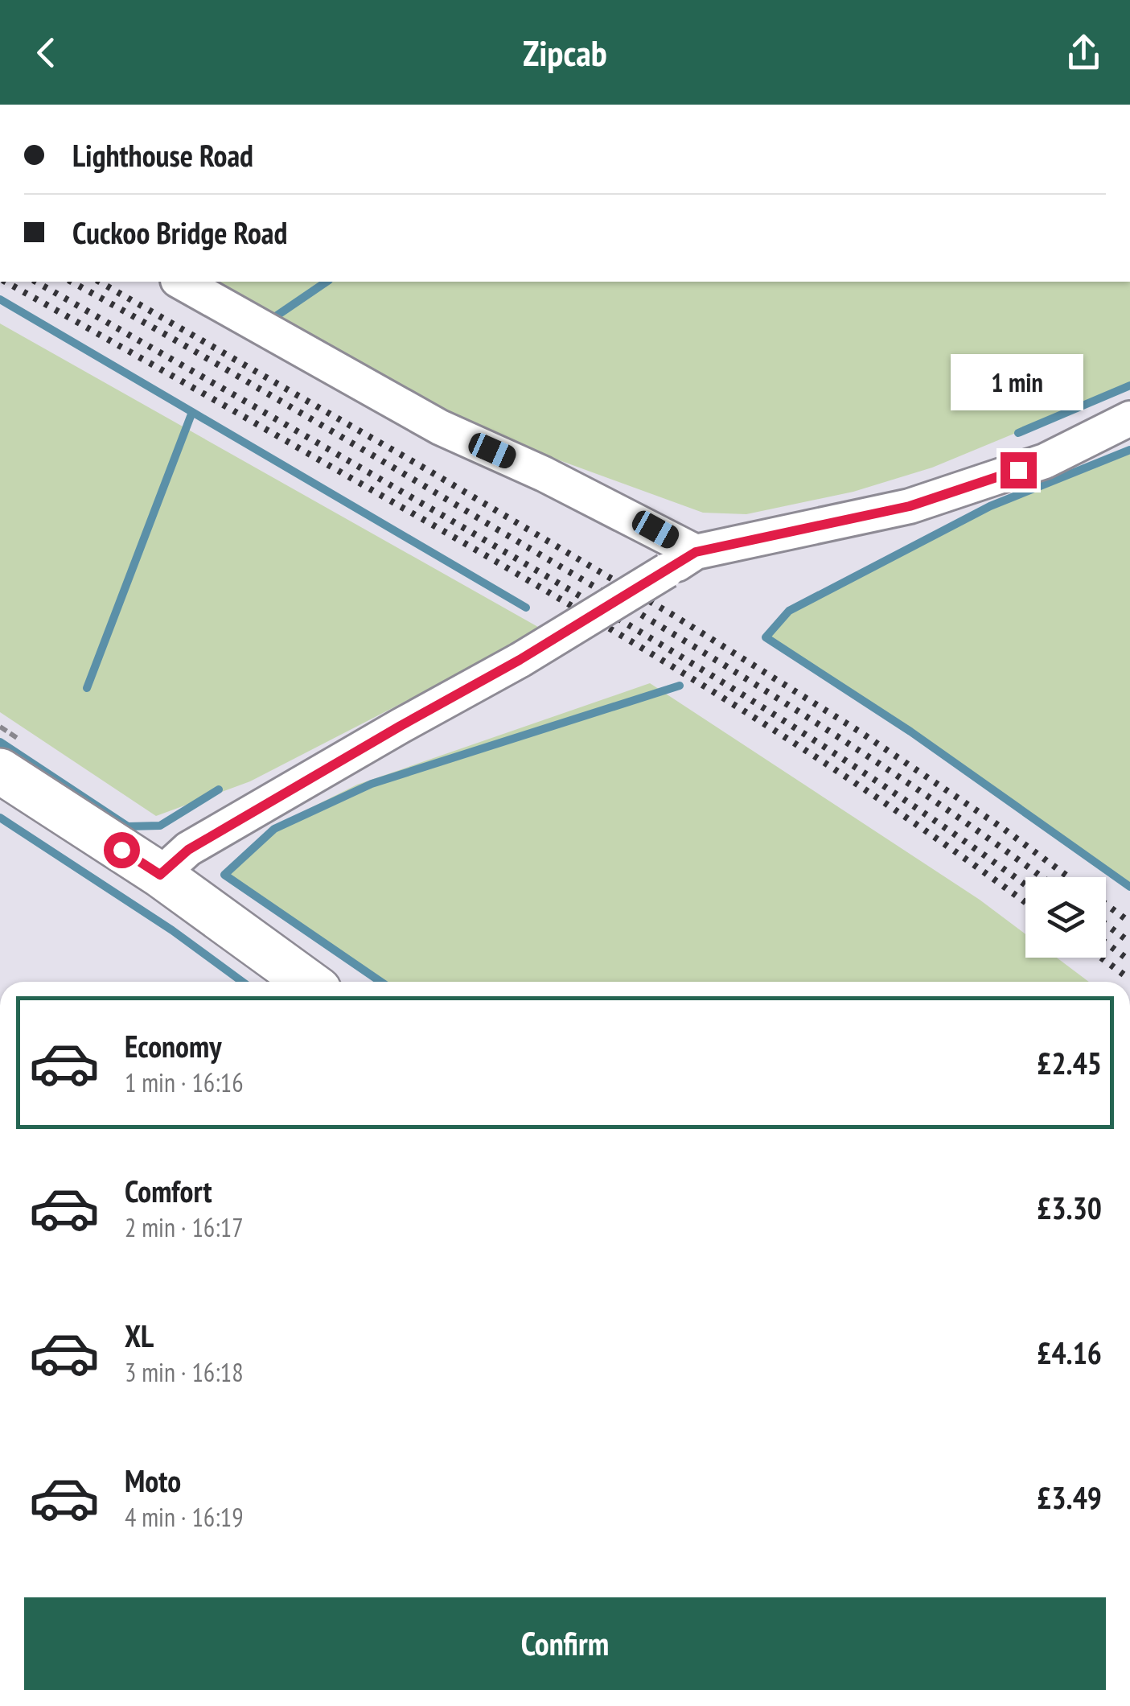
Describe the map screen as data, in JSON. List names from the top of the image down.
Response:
{
  "page": {
    "header": "Zipcab",
    "banner": ["Lighthouse Road", "Cuckoo Bridge Road"],
    "bubble": "1 min",
    "list": [
      {
        "name": "Economy",
        "note": "1 min · 16:16",
        "value": "£2.45"
      },
      {
        "name": "Comfort",
        "note": "2 min · 16:17",
        "value": "£3.30"
      },
      {
        "name": "XL",
        "note": "3 min · 16:18",
        "value": "£4.16"
      },
      {
        "name": "Moto",
        "note": "4 min · 16:19",
        "value": "£3.49"
      }
    ],
    "buttons": "Confirm"
  }
}
